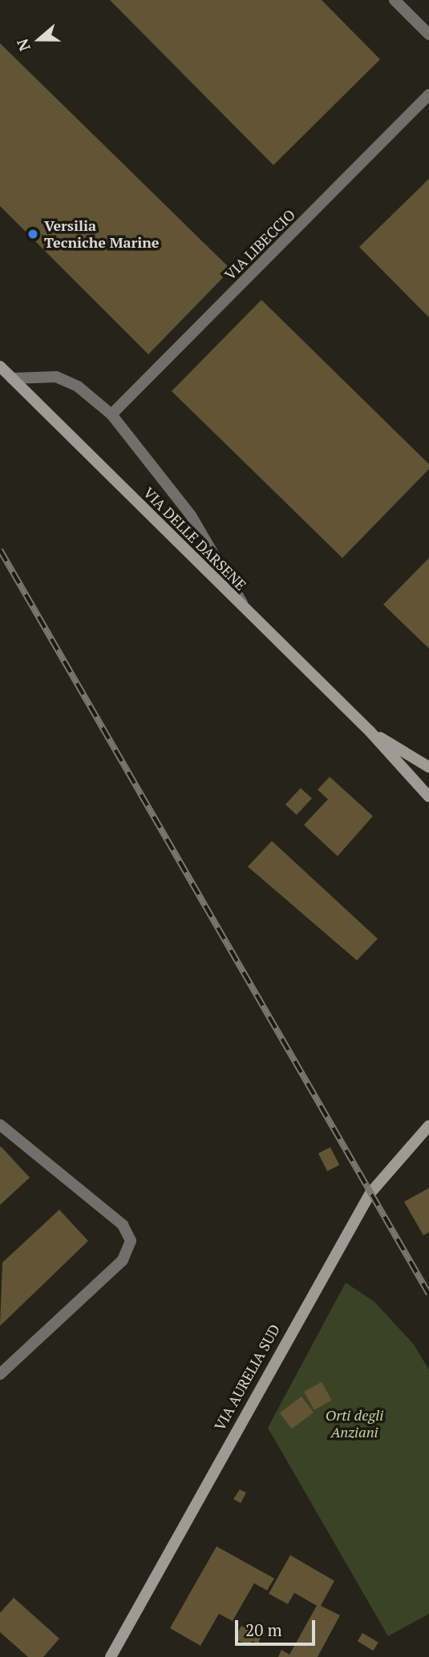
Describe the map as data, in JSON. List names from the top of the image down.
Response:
{
  "streets": {
    "street": ["VIA LIBECCIO", "VIA DELLE DARSENE", "VIA AURELIA SUD"]
  },
  "parks": ["Orti degli Anziani"],
  "places": ["Versilia Tecniche Marine"],
  "scale_bar": "20 m",
  "north": "left"
}
